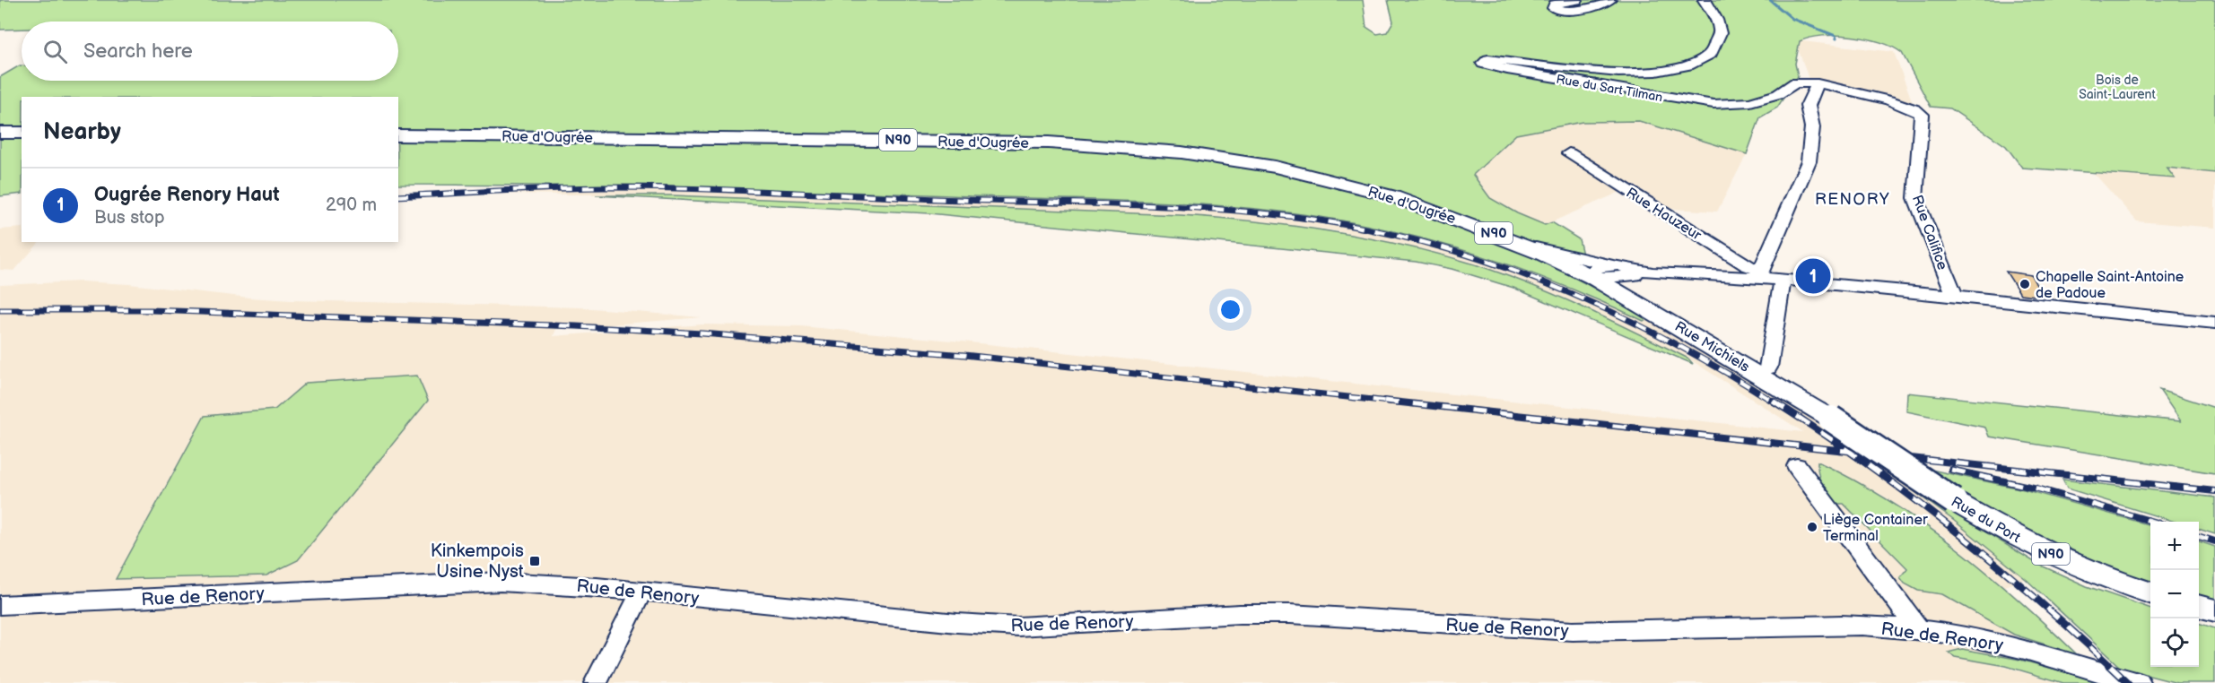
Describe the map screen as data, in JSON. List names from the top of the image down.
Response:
{
  "streets": {
    "main road": [
      "Rue d'Ougrée",
      "N90",
      "Rue Michiels",
      "Rue du Port"
    ],
    "street": [
      "Rue du Sart Tilman",
      "Rue Hauzeur",
      "Rue Califice",
      "Rue de Renory"
    ]
  },
  "crossings": [
    ["Rue du Sart Tilman", "Rue Califice"],
    ["Rue d'Ougrée", "Rue Hauzeur"],
    ["Rue d'Ougrée", "Rue Califice"],
    ["Rue d'Ougrée", "Rue Michiels"],
    ["Rue Michiels", "Rue du Port"]
  ],
  "districts": ["RENORY"],
  "parks": ["Bois de Saint-Laurent"],
  "places": {
    "other": ["Chapelle Saint-Antoine de Padoue", "Liège Container Terminal"],
    "transit": ["Kinkempois Usine Nyst"]
  },
  "page": {
    "search": "Search here",
    "heading": "Nearby",
    "list": [
      {
        "mark": "1",
        "name": "Ougrée Renory Haut",
        "note": "Bus stop",
        "value": "290 m"
      }
    ],
    "pins": "1",
    "map_buttons": ["+", "−"]
  }
}
